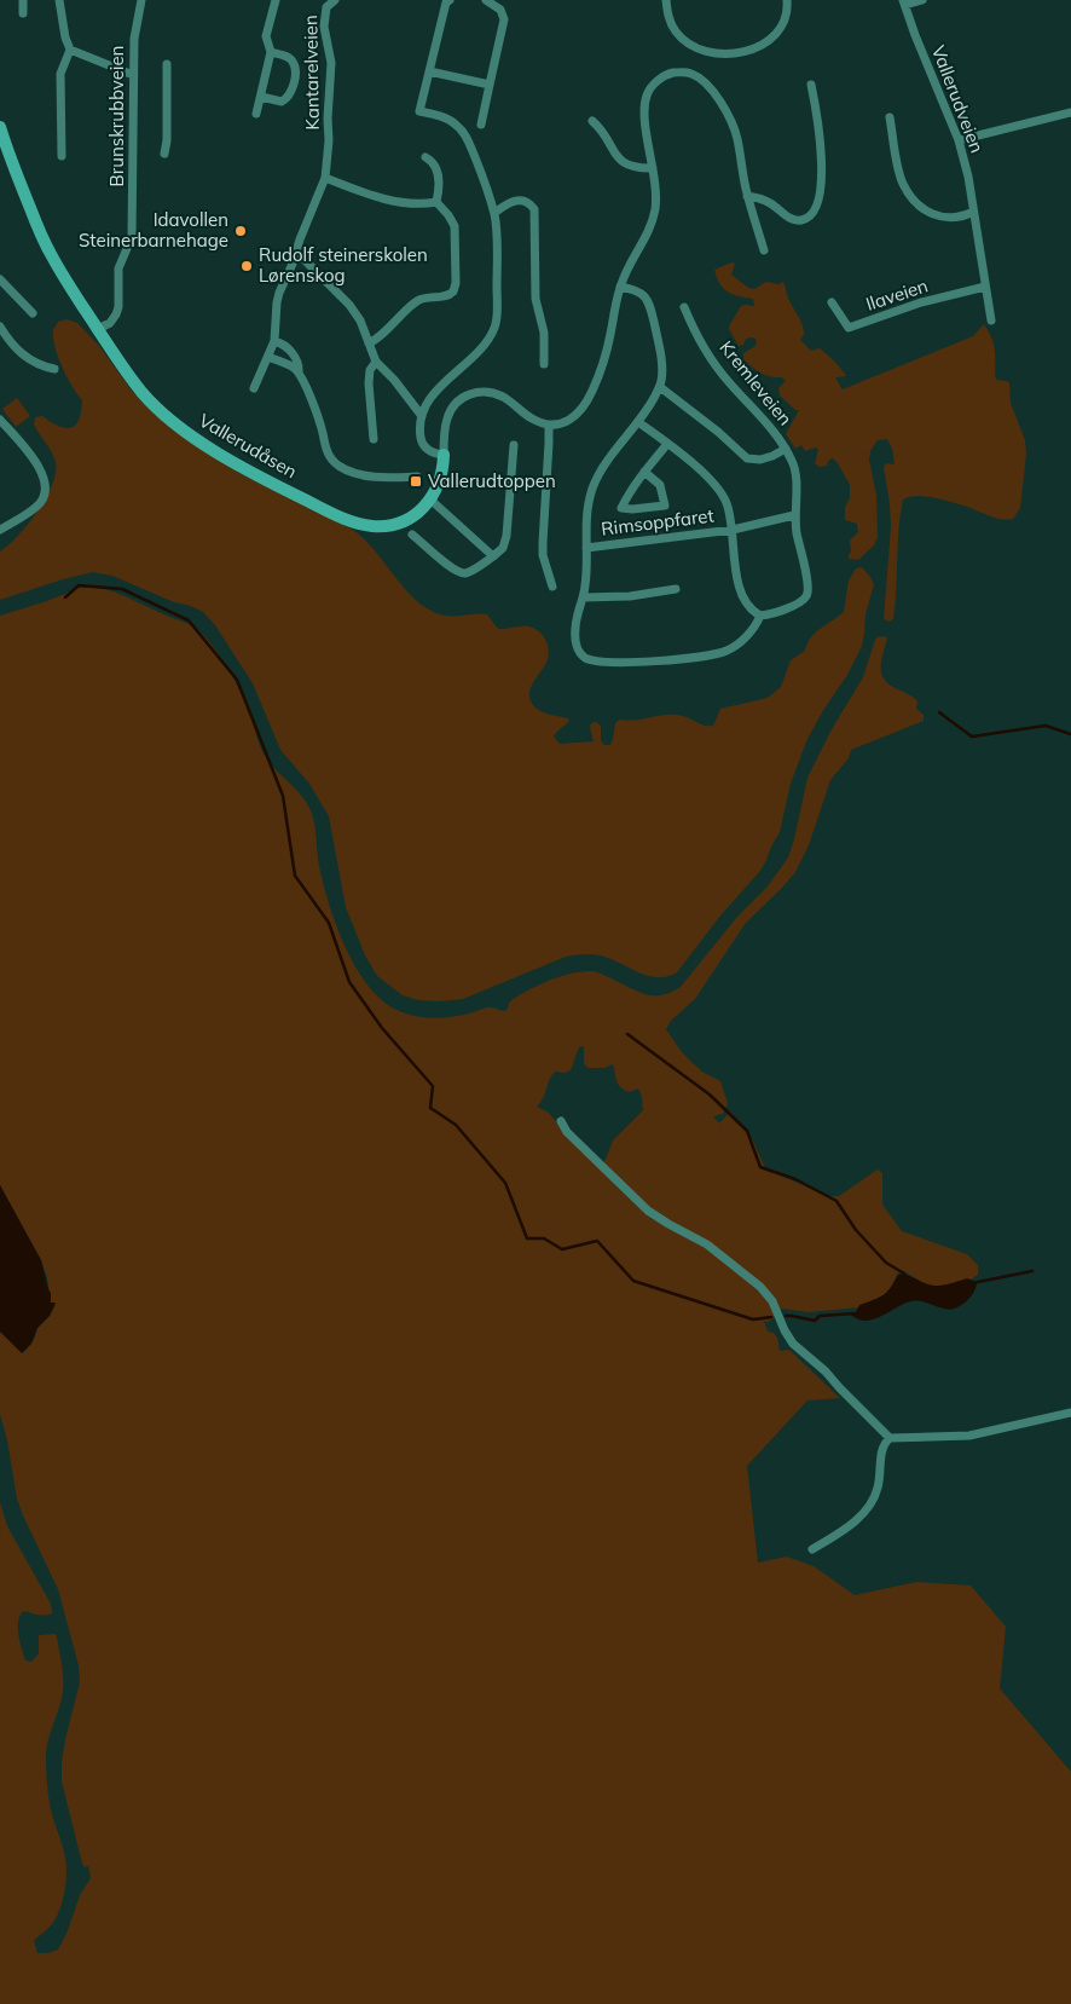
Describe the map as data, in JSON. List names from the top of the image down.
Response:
{
  "streets": {
    "street": [
      "Kantarelveien",
      "Vallerudveien",
      "Brunskrubbveien",
      "Ilaveien",
      "Kremleveien",
      "Vallerudåsen",
      "Rimsoppfaret"
    ]
  },
  "crossings": [
    ["Vallerudveien", "Ilaveien"],
    ["Brunskrubbveien", "Vallerudåsen"],
    ["Kremleveien", "Rimsoppfaret"]
  ],
  "places": {
    "other": ["Idavollen Steinerbarnehage", "Rudolf steinerskolen Lørenskog"],
    "transit": ["Vallerudtoppen"]
  }
}
